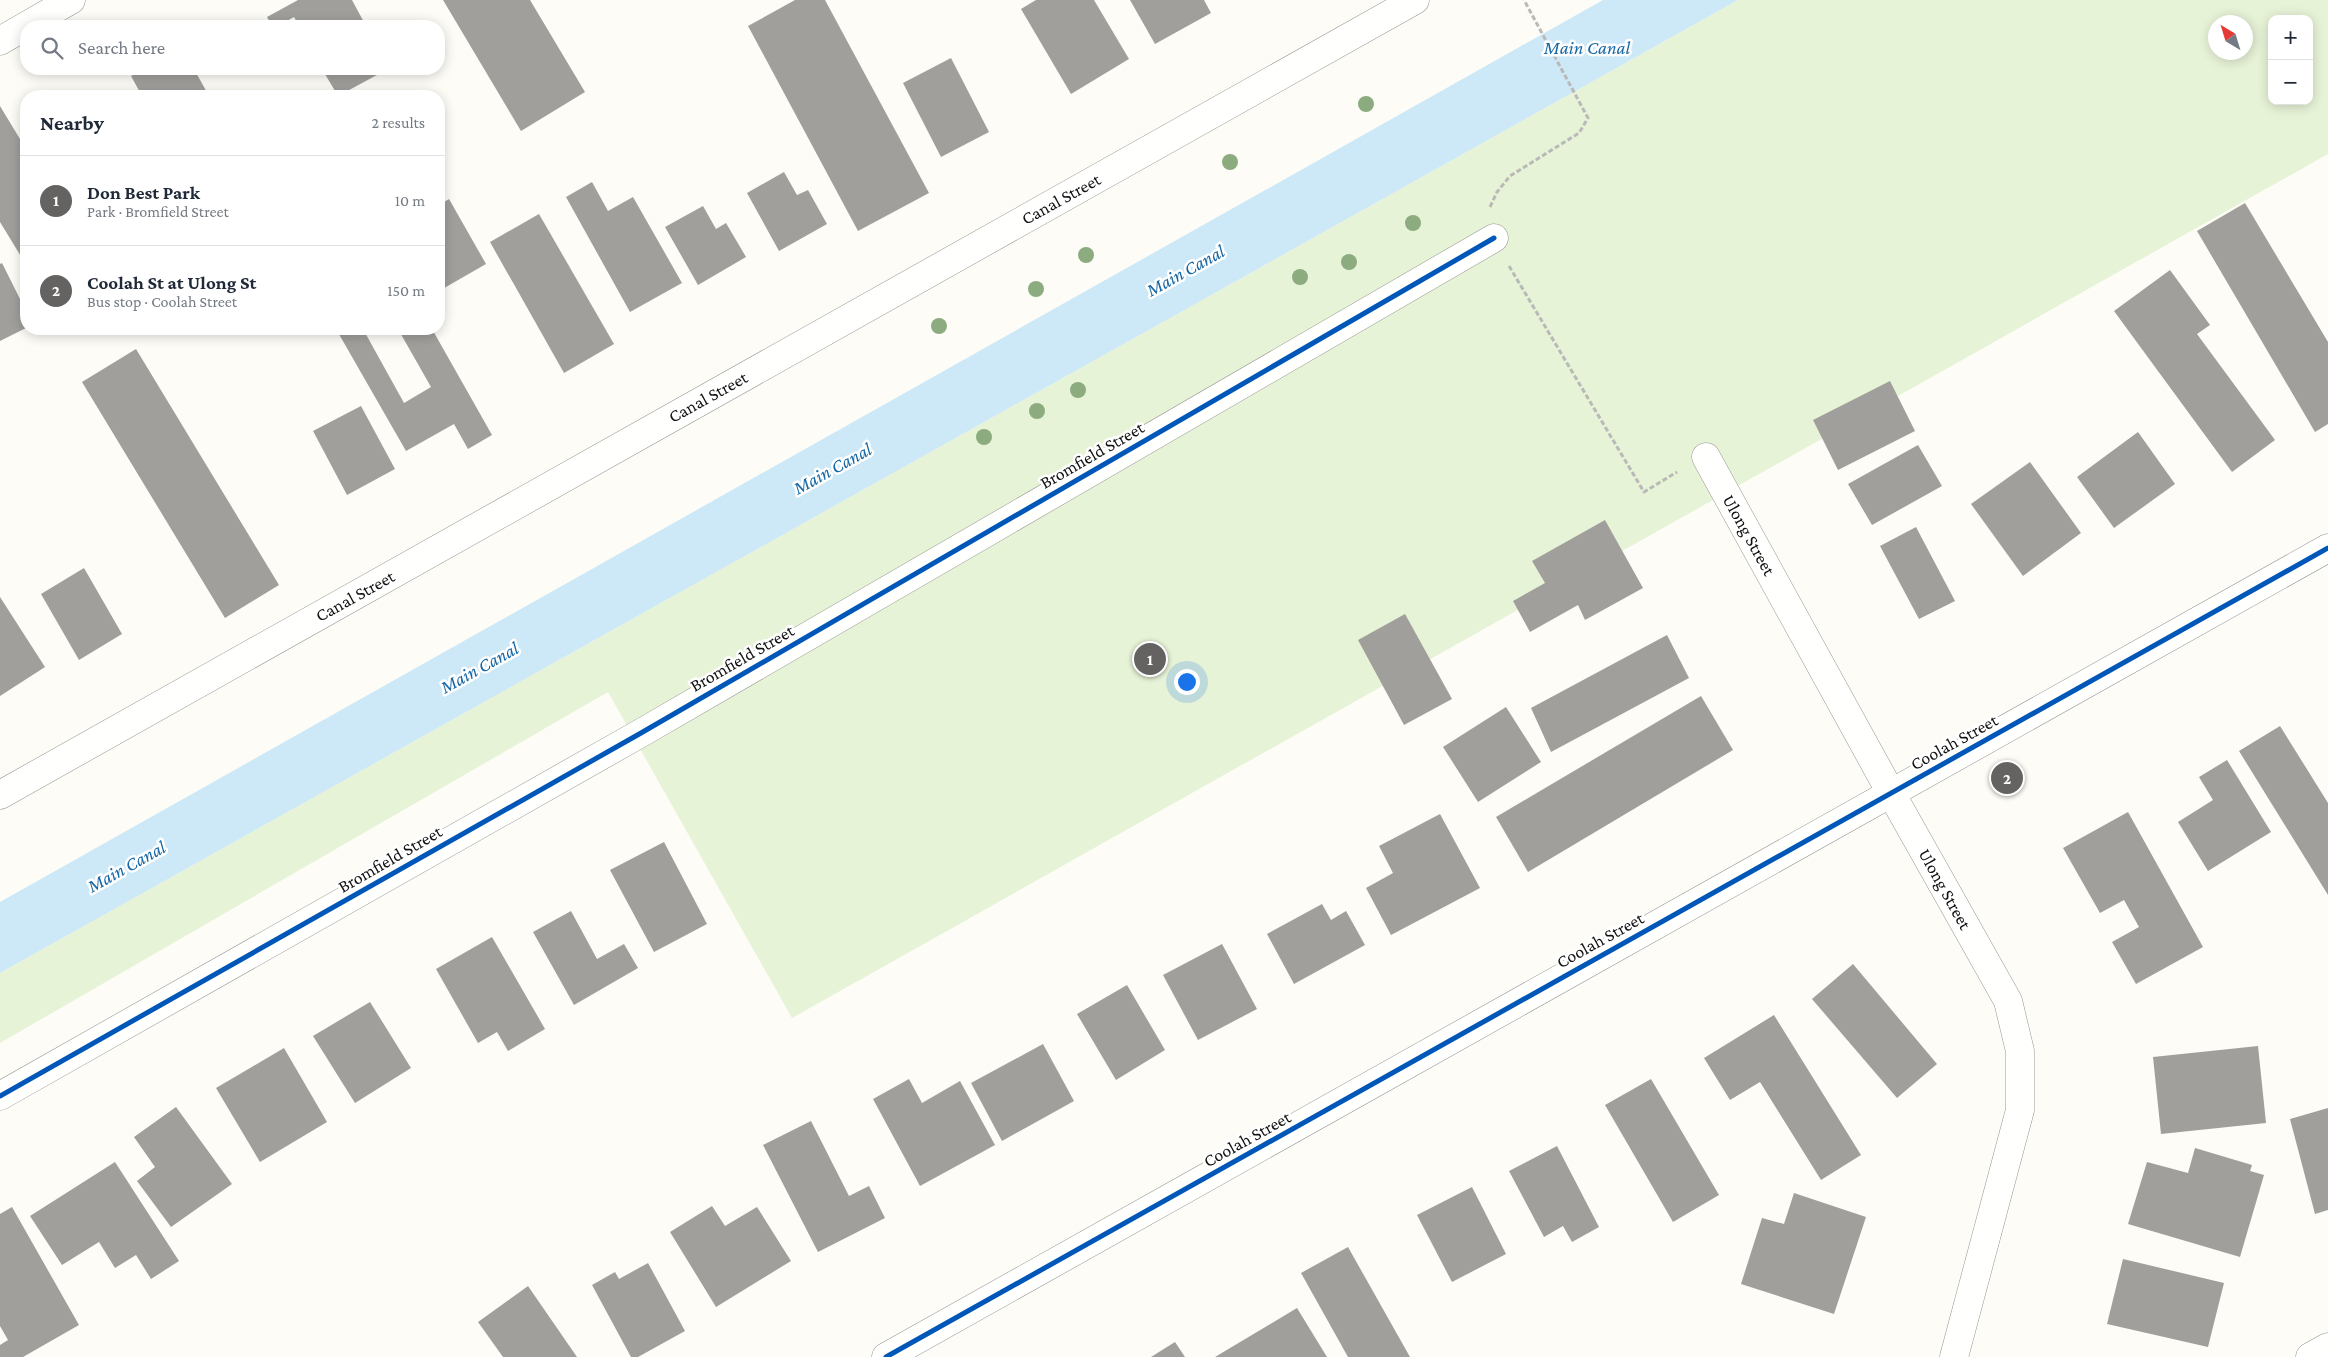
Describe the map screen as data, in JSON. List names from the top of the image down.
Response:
{
  "streets": {
    "street": [
      "Canal Street",
      "Bromfield Street",
      "Ulong Street",
      "Coolah Street"
    ]
  },
  "crossings": [
    ["Ulong Street", "Coolah Street"]
  ],
  "water": ["Main Canal"],
  "north": "top left",
  "page": {
    "map_buttons": ["+", "−"],
    "search": "Search here",
    "heading": ["Nearby", "2 results"],
    "list": [
      {
        "mark": "1",
        "name": "Don Best Park",
        "note": "Park · Bromfield Street",
        "value": "10 m"
      },
      {
        "mark": "2",
        "name": "Coolah St at Ulong St",
        "note": "Bus stop · Coolah Street",
        "value": "150 m"
      }
    ],
    "pins": ["1", "2"]
  }
}
